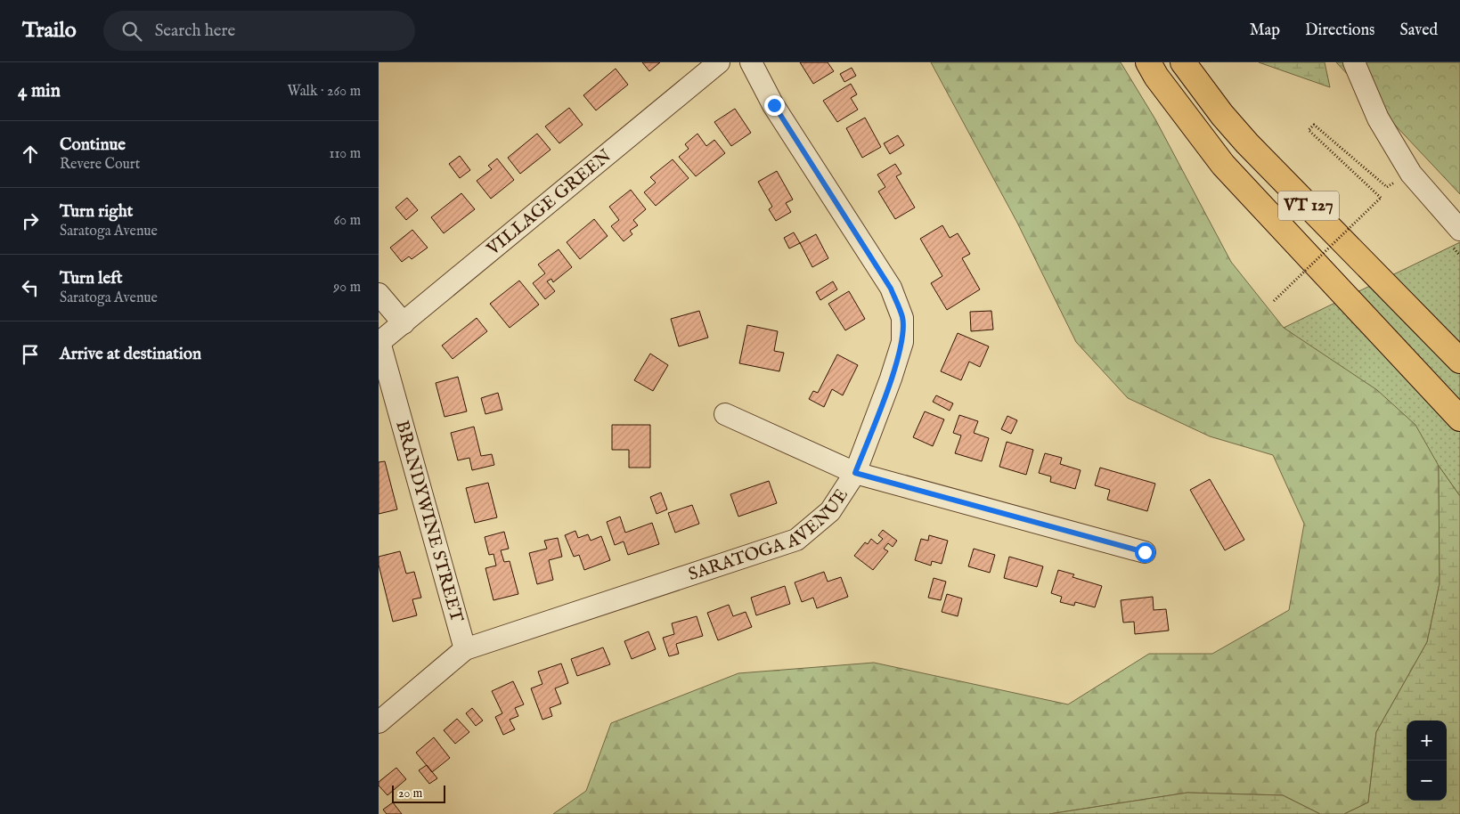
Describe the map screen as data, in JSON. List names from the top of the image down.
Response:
{
  "streets": {
    "main road": ["VT 127"],
    "street": ["VILLAGE GREEN", "BRANDYWINE STREET", "SARATOGA AVENUE"]
  },
  "crossings": [
    ["VILLAGE GREEN", "BRANDYWINE STREET"],
    ["BRANDYWINE STREET", "SARATOGA AVENUE"]
  ],
  "scale_bar": "20 m",
  "page": {
    "header": "Trailo",
    "search": "Search here",
    "nav": ["Map", "Directions", "Saved"],
    "heading": ["4 min", "Walk · 260 m"],
    "list": [
      ["Continue", "Revere Court", "110 m"],
      ["Turn right", "Saratoga Avenue", "60 m"],
      ["Turn left", "Saratoga Avenue", "90 m"],
      "Arrive at destination"
    ],
    "map_buttons": ["+", "−"],
    "scale": "20 m"
  }
}
